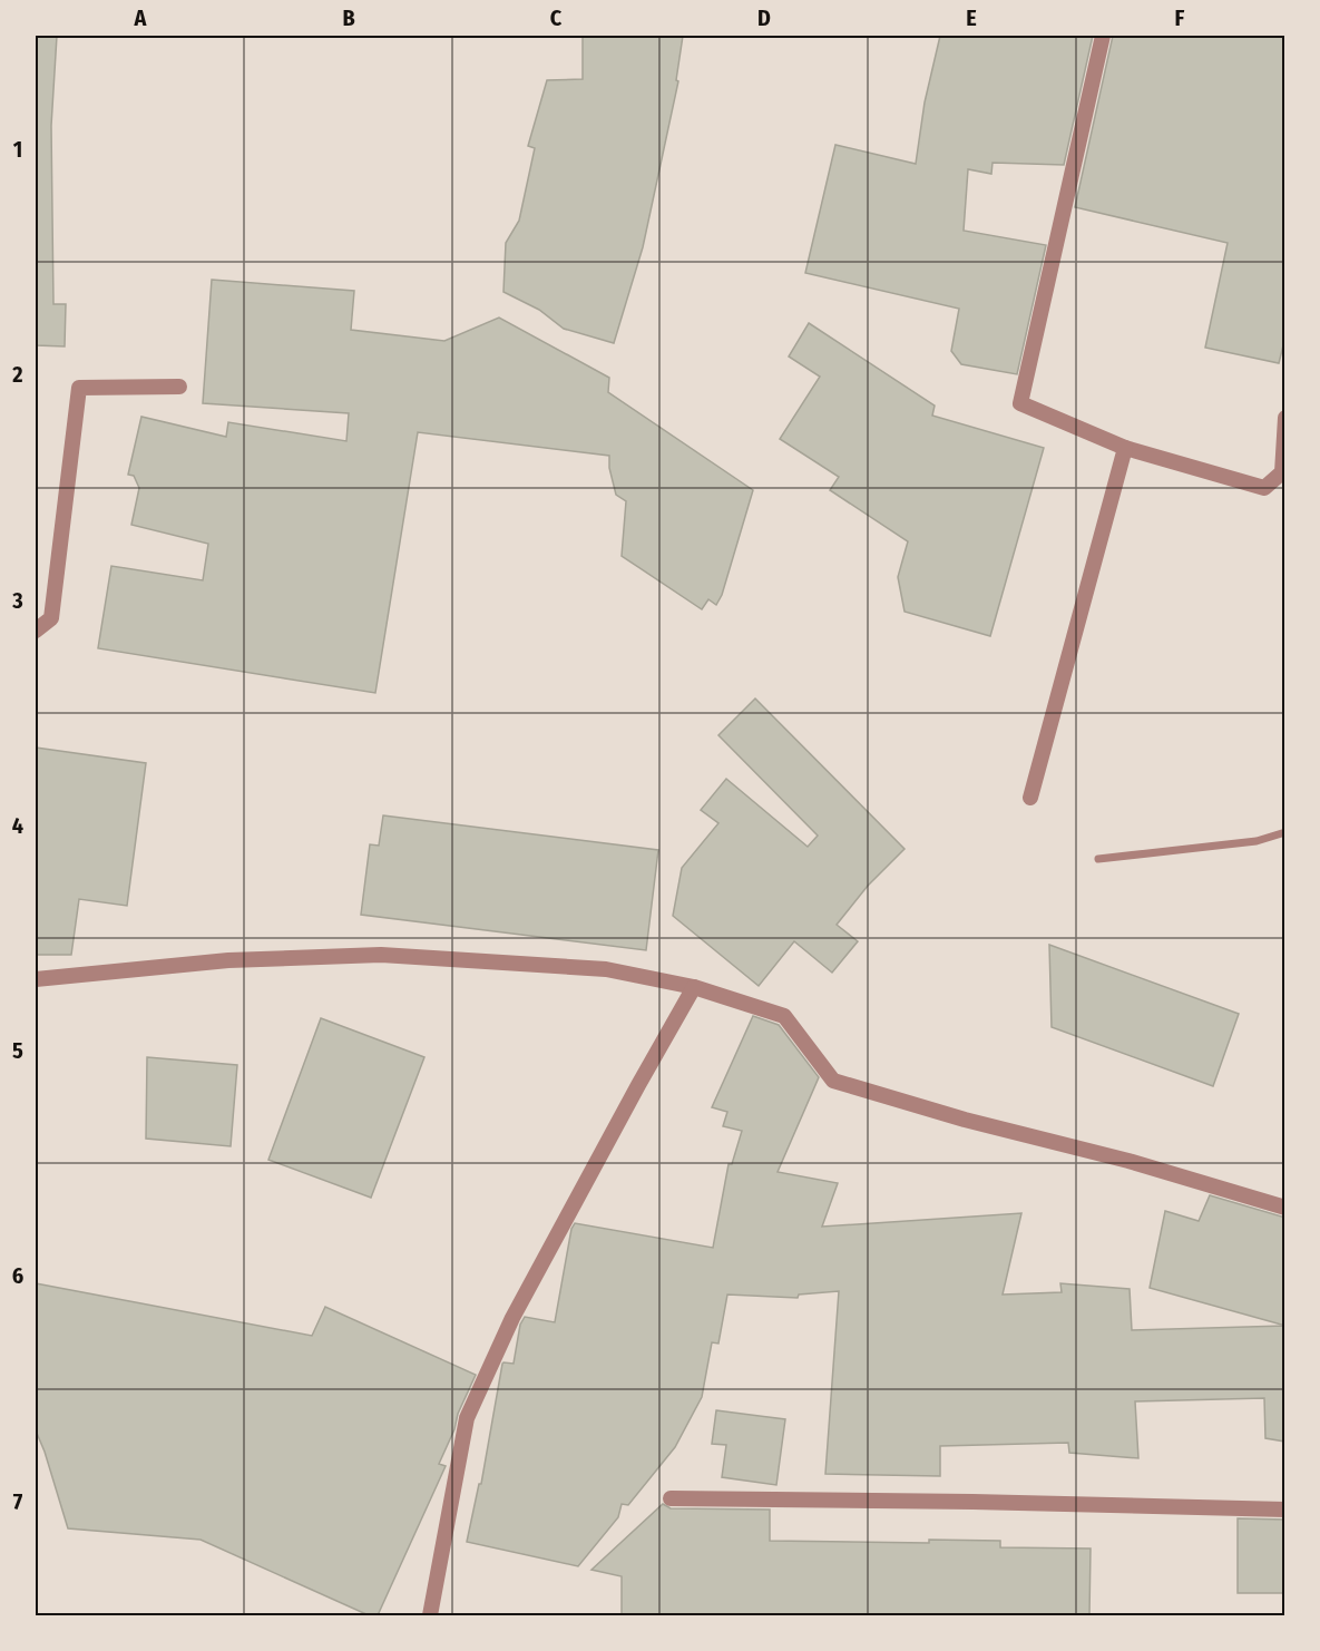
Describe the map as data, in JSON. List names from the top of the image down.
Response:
{
  "grid": {
    "columns": [
      "A",
      "B",
      "C",
      "D",
      "E",
      "F"
    ],
    "rows": [
      "1",
      "2",
      "3",
      "4",
      "5",
      "6",
      "7"
    ]
  }
}
